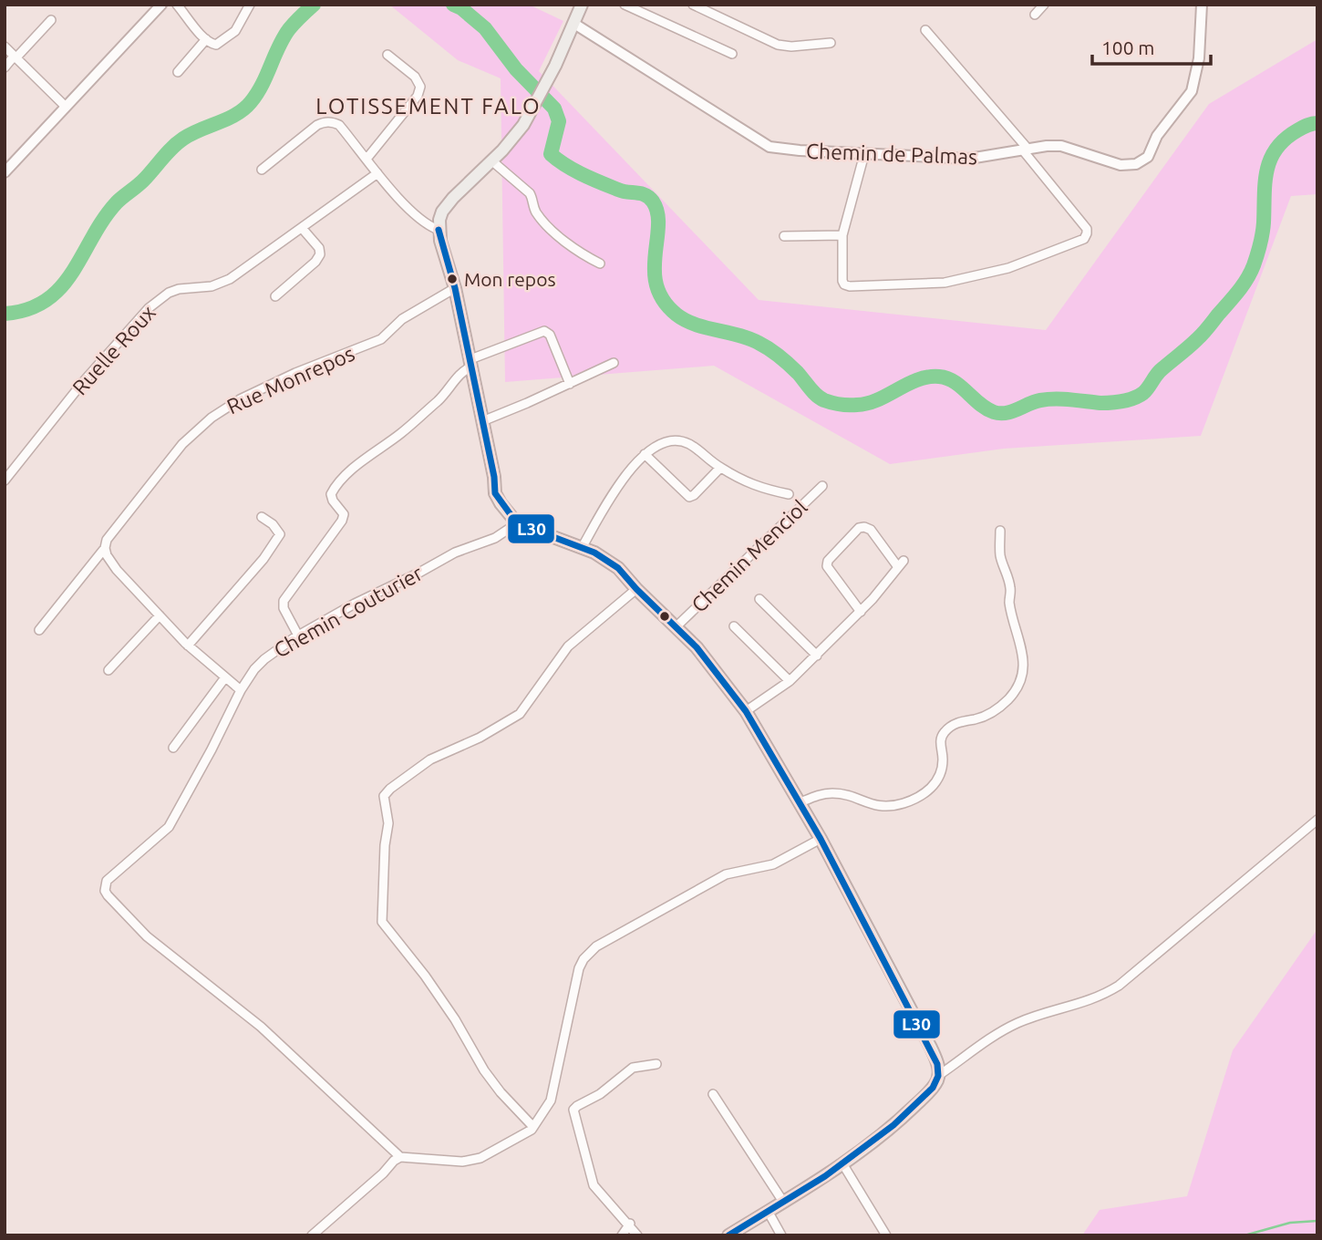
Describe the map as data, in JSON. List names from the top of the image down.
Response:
{
  "streets": {
    "street": [
      "Chemin de Palmas",
      "Ruelle Roux",
      "Rue Monrepos",
      "Chemin Menciol",
      "Chemin Couturier"
    ]
  },
  "districts": ["LOTISSEMENT FALO"],
  "places": ["Mon repos"],
  "lines": ["transit line L30"],
  "scale_bar": "100 m"
}
